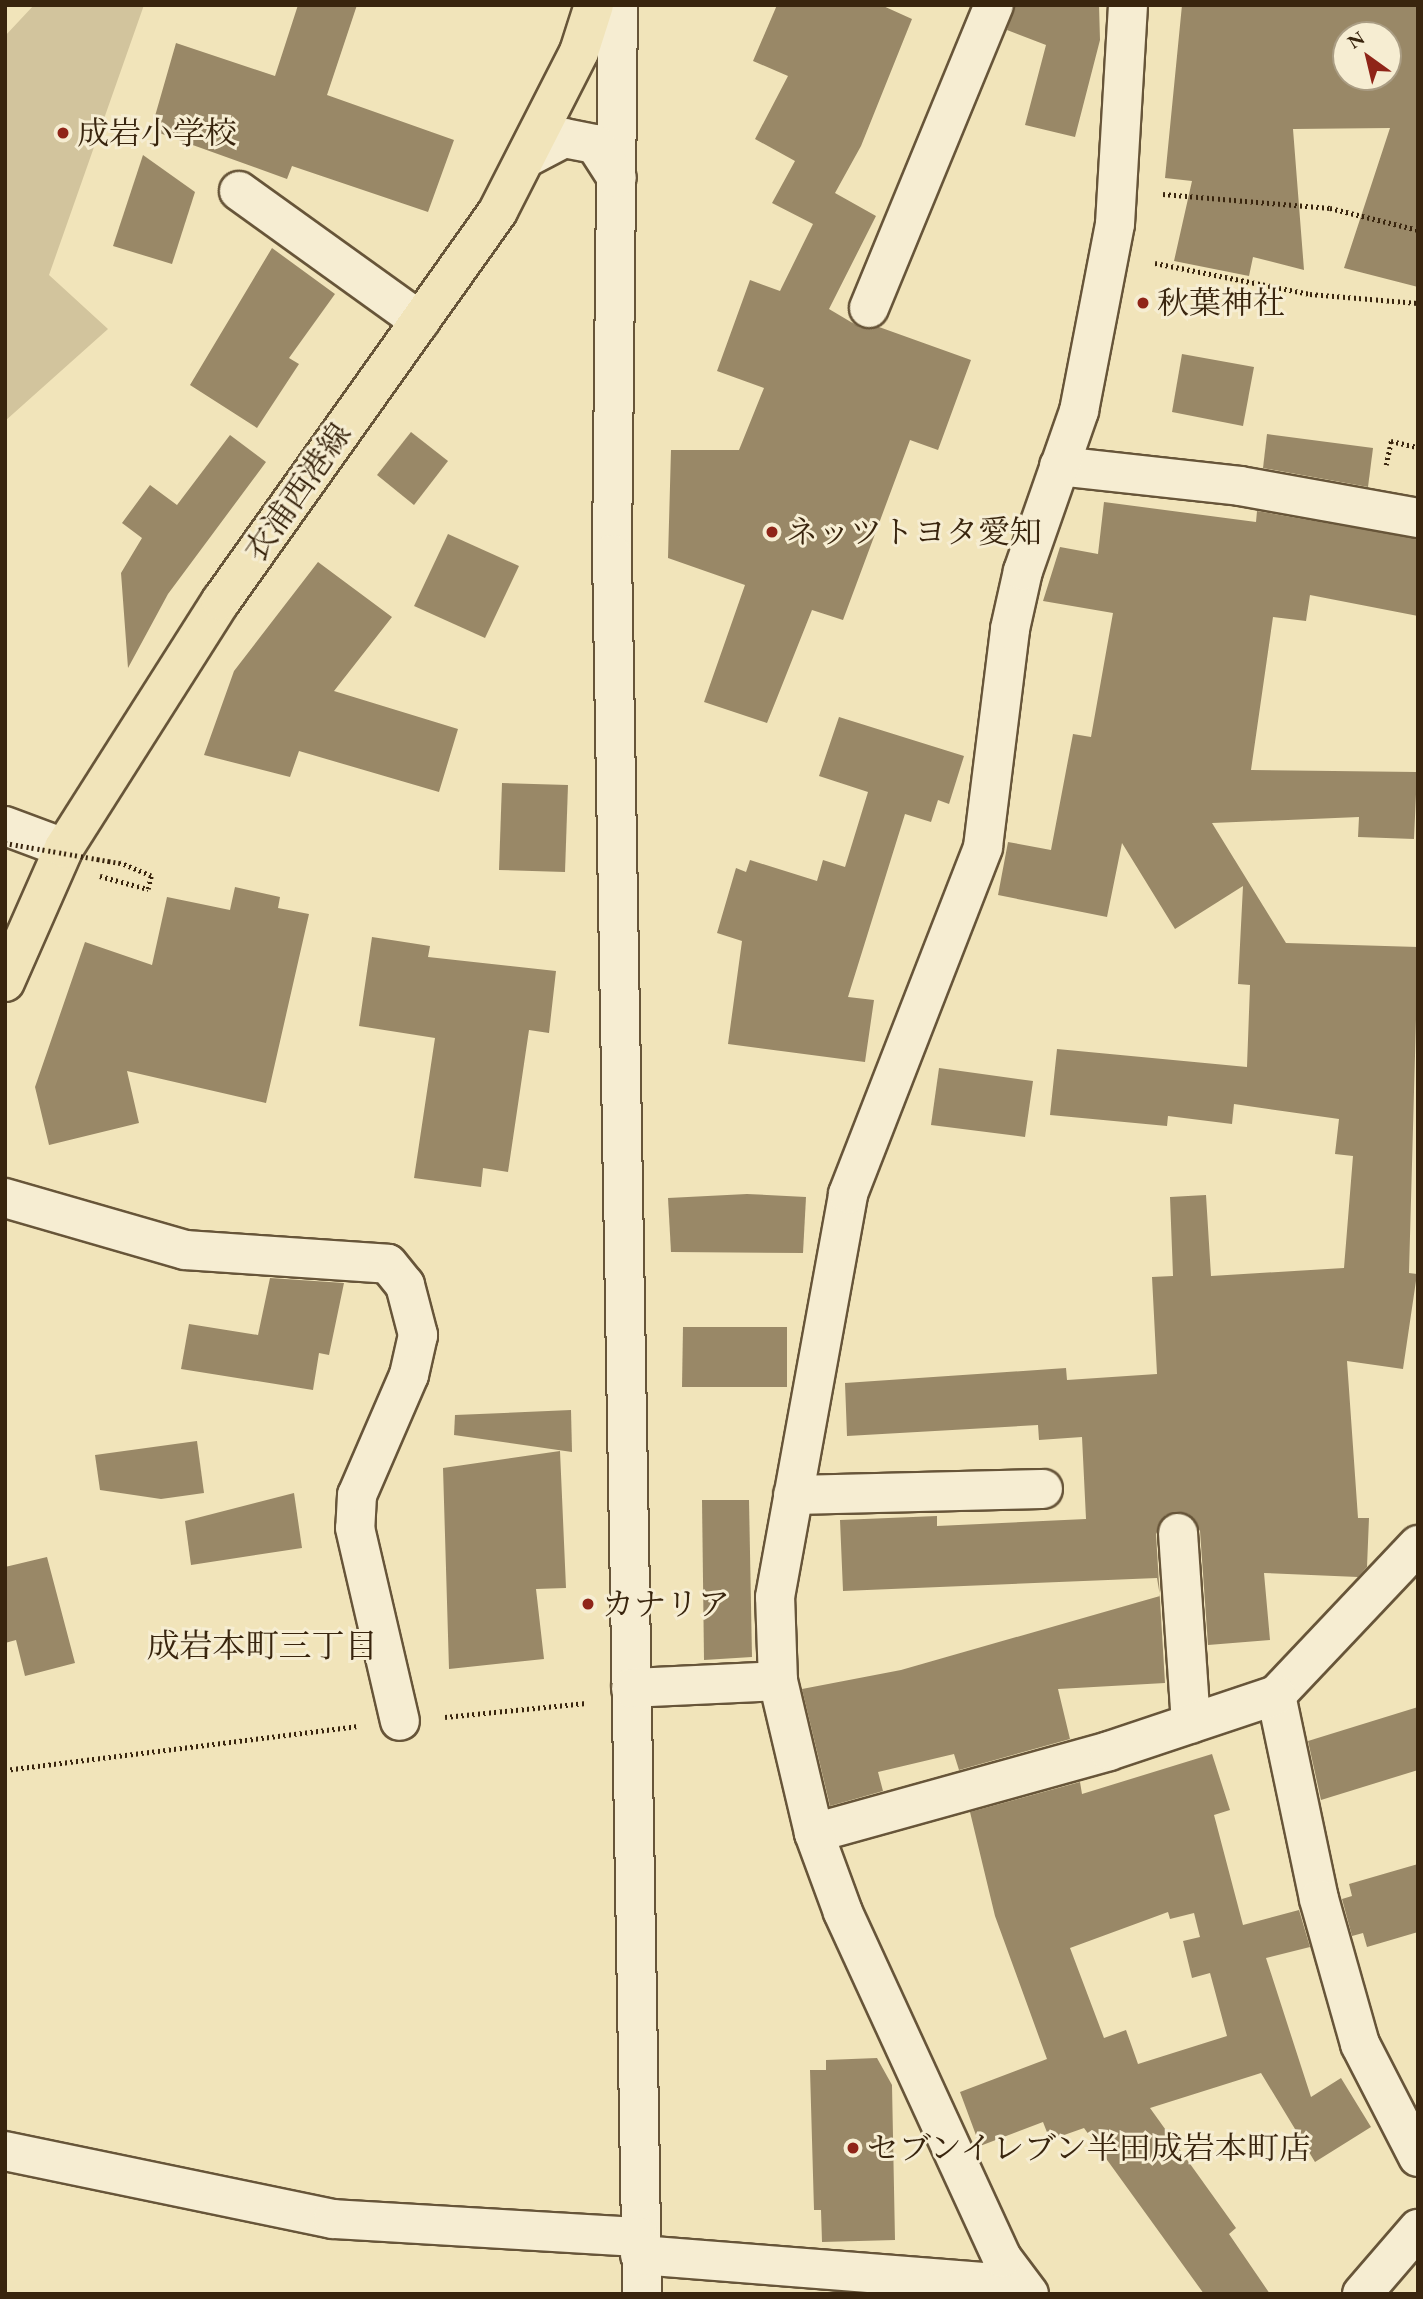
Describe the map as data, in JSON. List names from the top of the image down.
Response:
{
  "streets": {
    "main road": ["衣浦西港線"]
  },
  "districts": ["成岩本町三丁目"],
  "places": [
    "成岩小学校",
    "秋葉神社",
    "ネッツトヨタ愛知",
    "カナリア",
    "セブンイレブン半田成岩本町店"
  ],
  "north": "top left"
}
